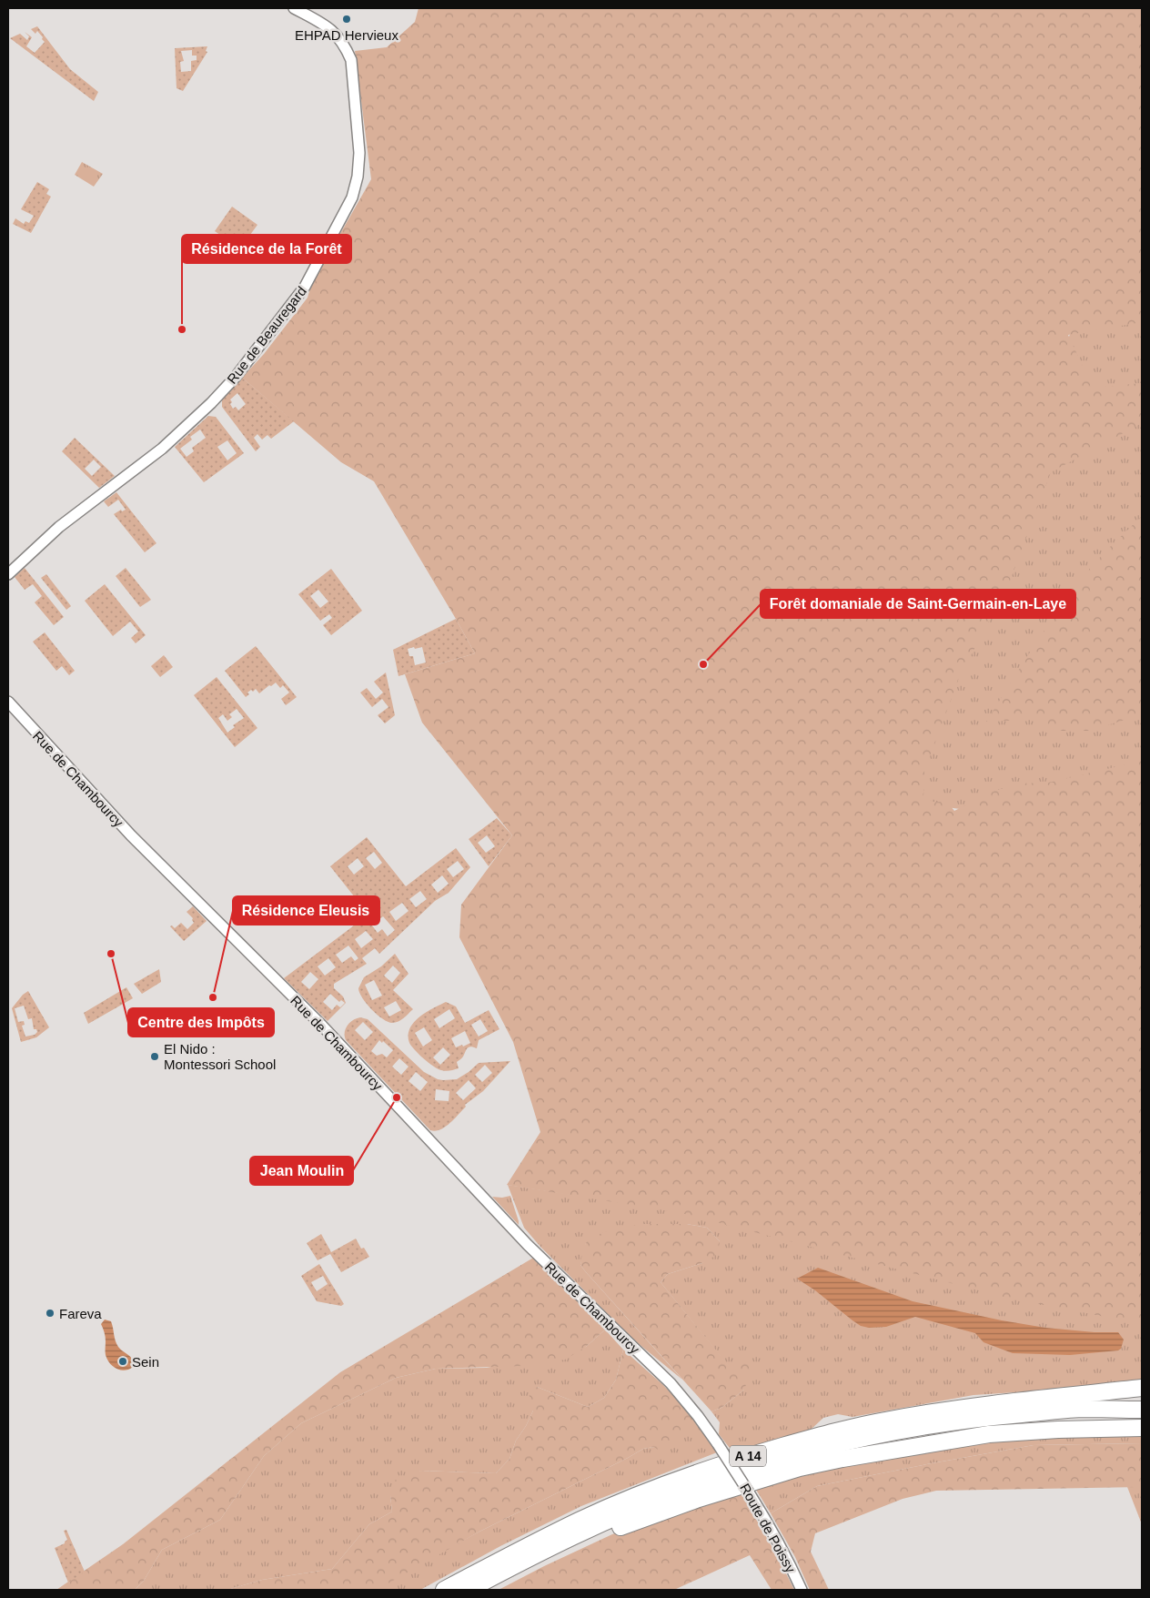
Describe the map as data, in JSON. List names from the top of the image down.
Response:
{
  "streets": {
    "highway": ["A 14"],
    "street": ["Rue de Beauregard", "Rue de Chambourcy", "Route de Poissy"]
  },
  "crossings": [
    ["Rue de Chambourcy", "Route de Poissy"]
  ],
  "places": [
    "EHPAD Hervieux",
    "Résidence de la Forêt",
    "Forêt domaniale de Saint-Germain-en-Laye",
    "Centre des Impôts",
    "Résidence Eleusis",
    "El Nido : Montessori School",
    "Jean Moulin",
    "Fareva",
    "Sein"
  ]
}
